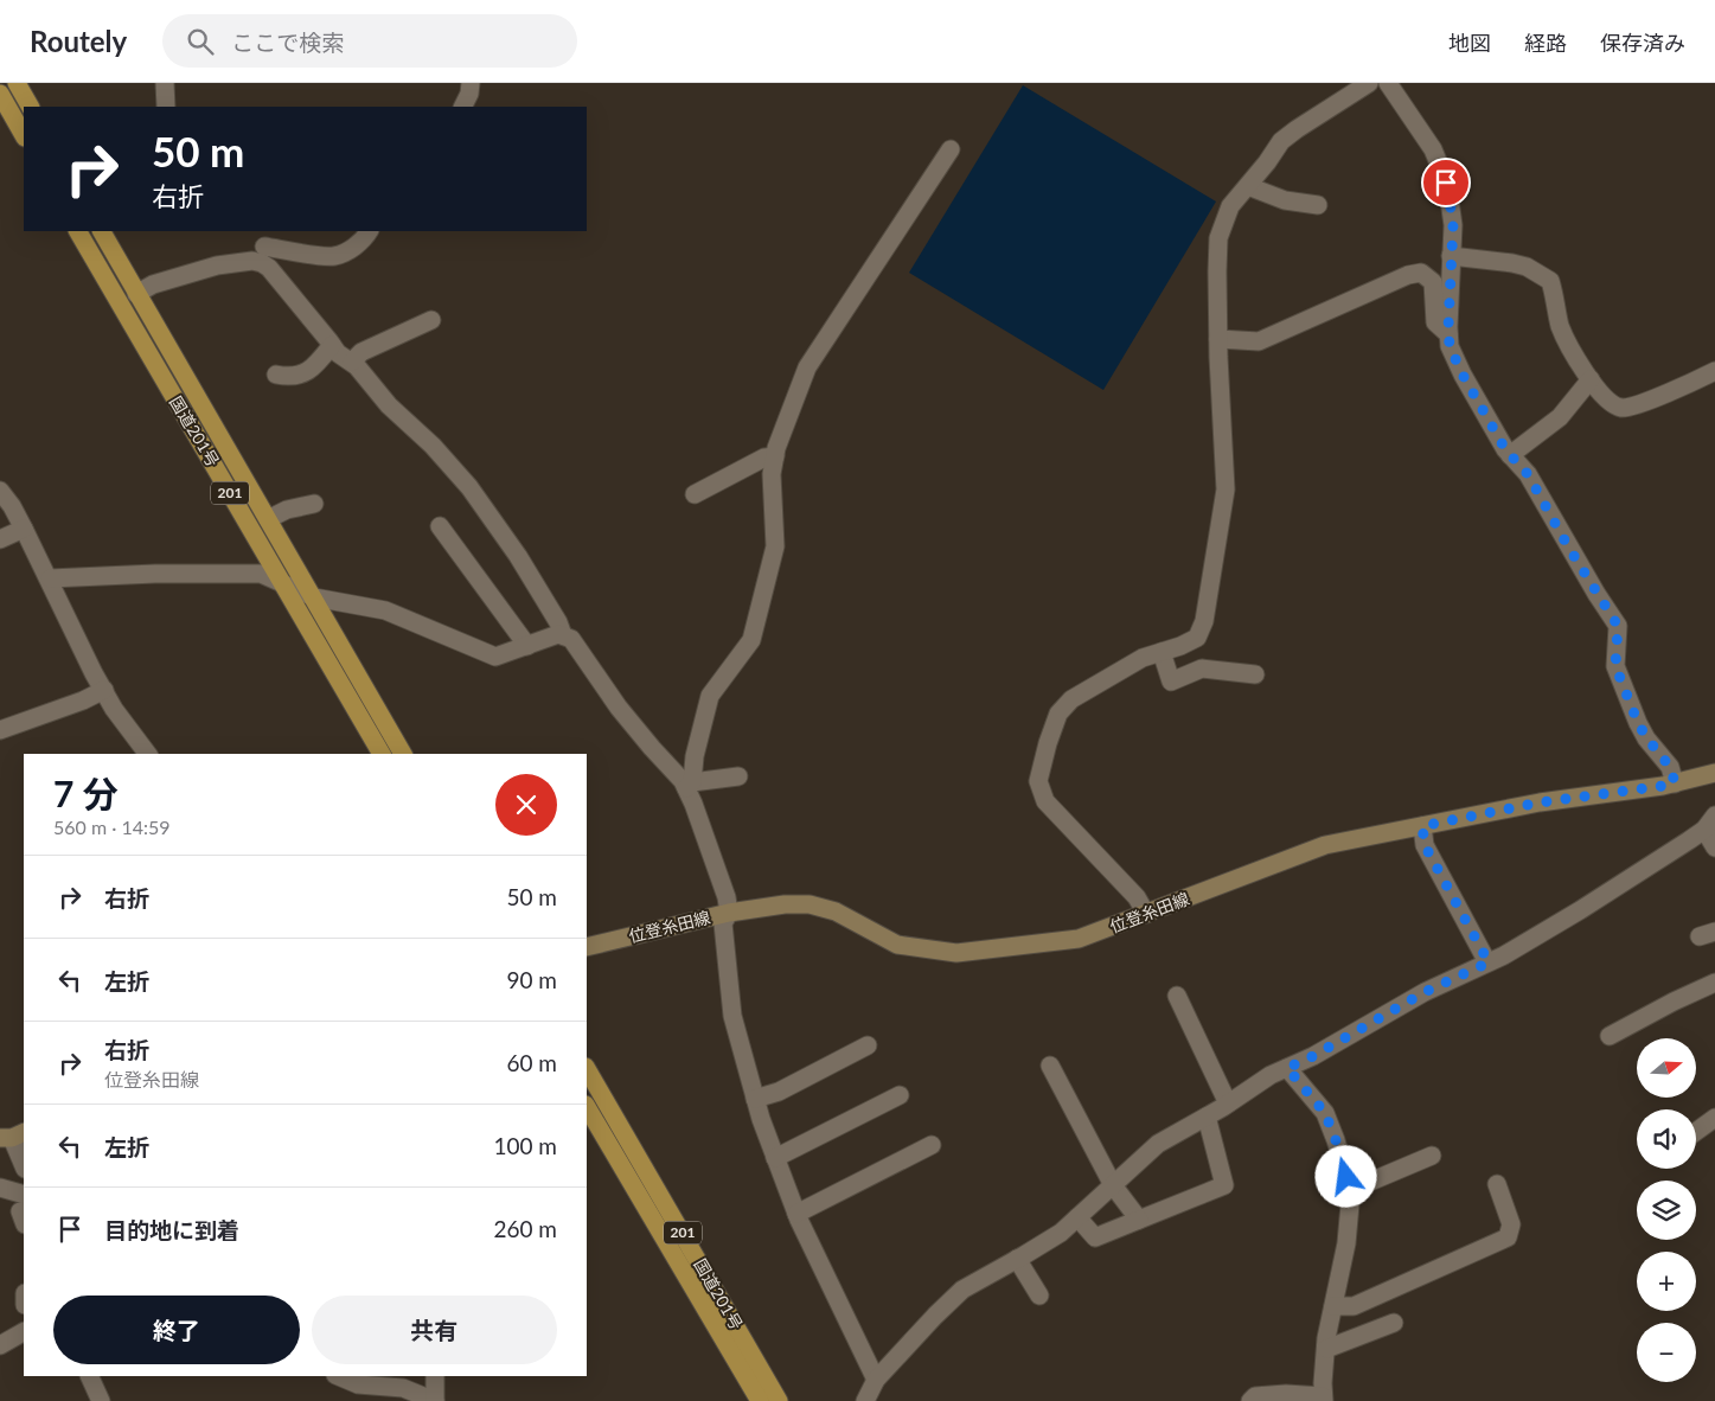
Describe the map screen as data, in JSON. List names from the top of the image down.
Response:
{
  "streets": {
    "highway": ["国道201号", "201"],
    "main road": ["位登糸田線"]
  },
  "north": "right",
  "page": {
    "header": "Routely",
    "search": "ここで検索",
    "nav": ["地図", "経路", "保存済み"],
    "turn": ["50 m", "右折"],
    "heading": ["7 分", "560 m · 14:59"],
    "list": [
      {
        "name": "右折",
        "value": "50 m"
      },
      {
        "name": "左折",
        "value": "90 m"
      },
      {
        "name": "右折",
        "note": "位登糸田線",
        "value": "60 m"
      },
      {
        "name": "左折",
        "value": "100 m"
      },
      {
        "name": "目的地に到着",
        "value": "260 m"
      }
    ],
    "map_buttons": ["+", "−"],
    "buttons": ["終了", "共有"]
  }
}
